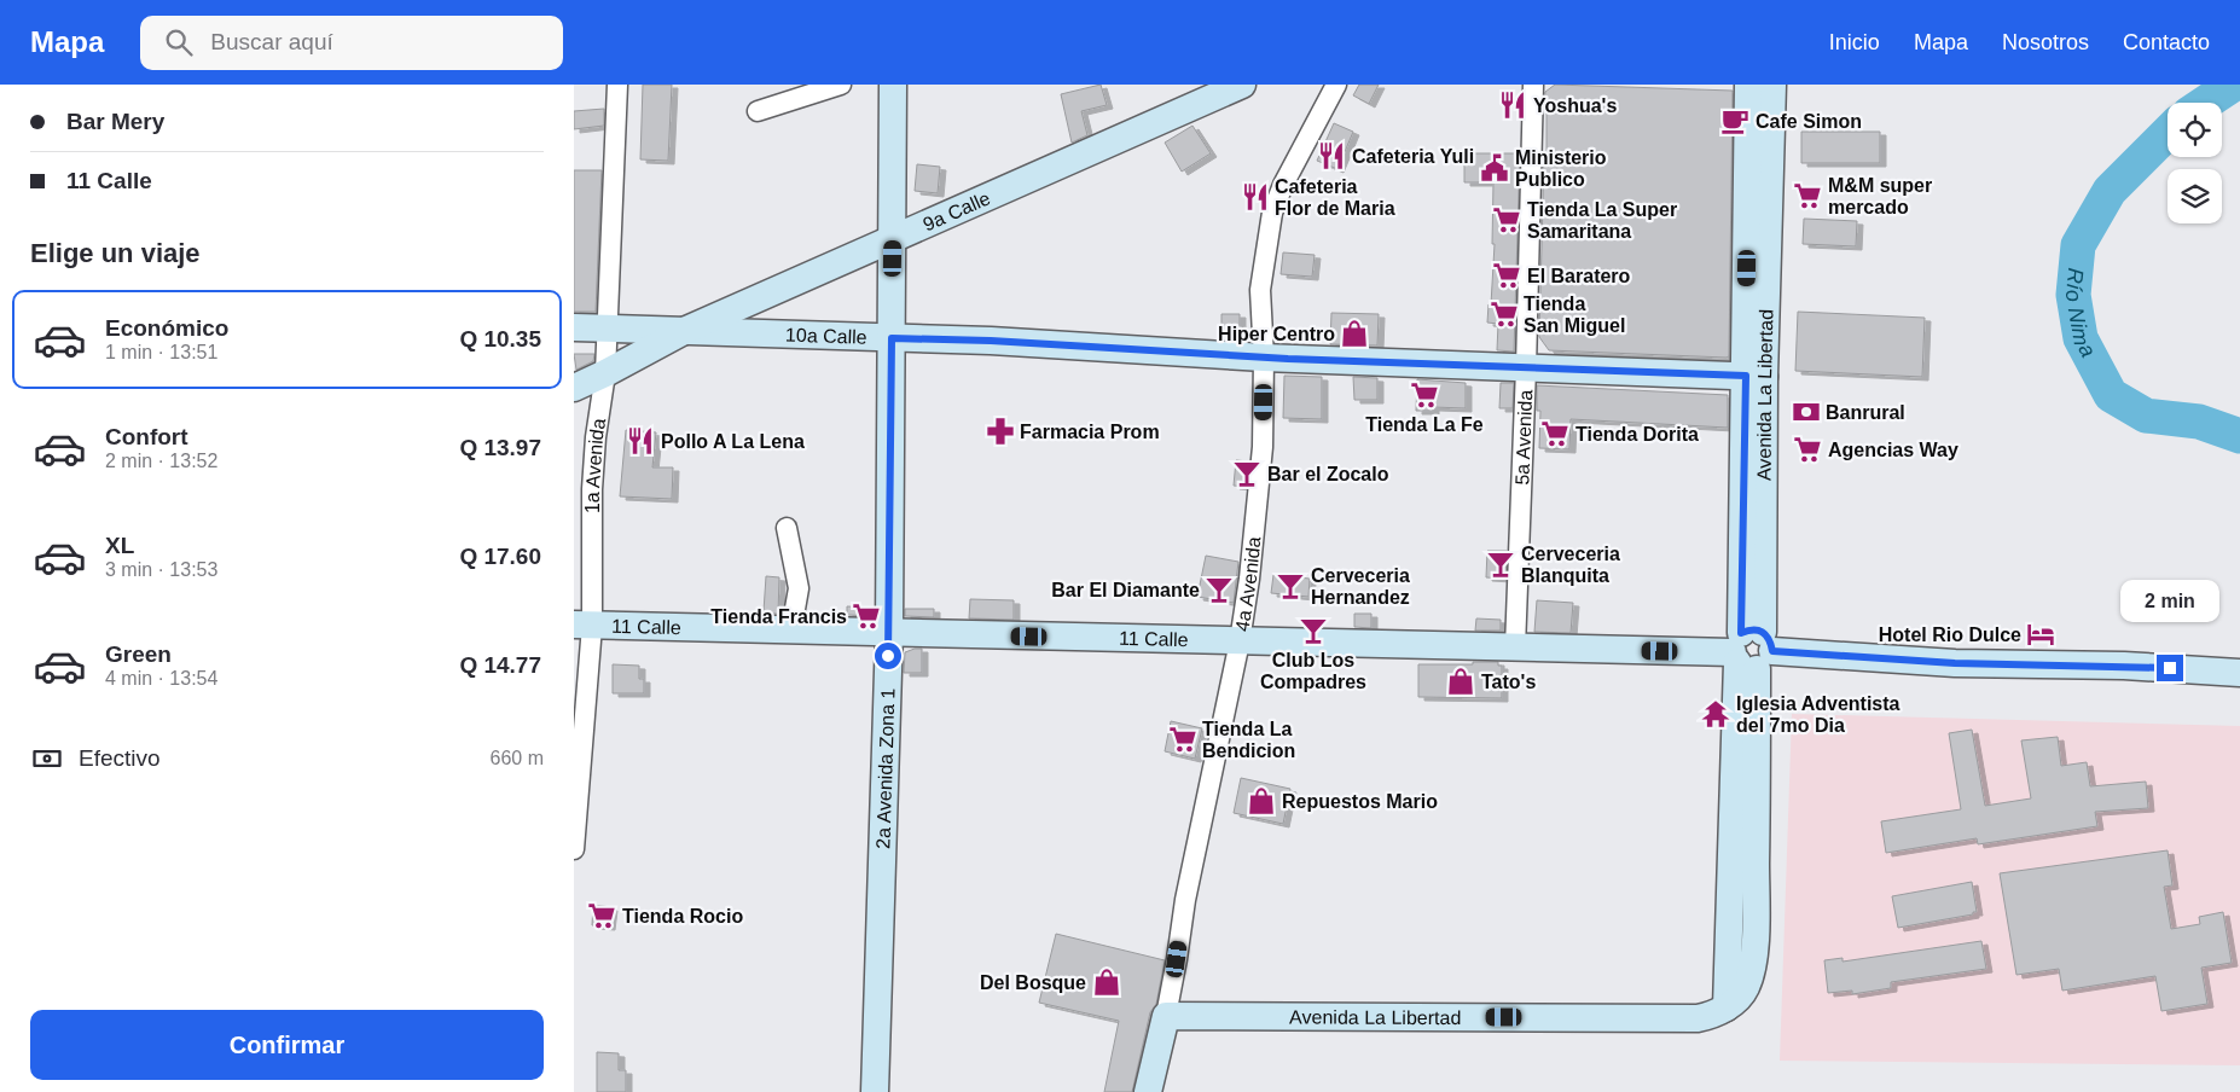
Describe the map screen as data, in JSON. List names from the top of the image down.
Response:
{
  "streets": {
    "street": [
      "9a Calle",
      "10a Calle",
      "Avenida La Libertad",
      "5a Avenida",
      "1a Avenida",
      "4a Avenida",
      "11 Calle",
      "2a Avenida Zona 1"
    ]
  },
  "crossings": [
    ["9a Calle", "10a Calle"],
    ["9a Calle", "1a Avenida"],
    ["9a Calle", "2a Avenida Zona 1"],
    ["10a Calle", "Avenida La Libertad"],
    ["10a Calle", "5a Avenida"],
    ["10a Calle", "1a Avenida"],
    ["10a Calle", "4a Avenida"],
    ["10a Calle", "2a Avenida Zona 1"],
    ["Avenida La Libertad", "4a Avenida"],
    ["Avenida La Libertad", "11 Calle"],
    ["5a Avenida", "11 Calle"],
    ["1a Avenida", "11 Calle"],
    ["4a Avenida", "11 Calle"],
    ["11 Calle", "2a Avenida Zona 1"]
  ],
  "water": ["Río Nima"],
  "places": {
    "restaurant": [
      "Yoshua's",
      "Cafeteria Yuli",
      "Cafeteria Flor de Maria",
      "Pollo A La Lena"
    ],
    "cafe": ["Cafe Simon"],
    "public building": ["Ministerio Publico"],
    "supermarket": [
      "M&M super mercado",
      "Tienda La Super Samaritana",
      "El Baratero",
      "Tienda San Miguel",
      "Tienda La Fe",
      "Tienda Dorita",
      "Agencias Way",
      "Tienda Francis",
      "Tienda La Bendicion",
      "Tienda Rocio"
    ],
    "shop": [
      "Hiper Centro",
      "Tato's",
      "Repuestos Mario",
      "Del Bosque"
    ],
    "bank": ["Banrural"],
    "pharmacy": ["Farmacia Prom"],
    "bar": [
      "Bar el Zocalo",
      "Cerveceria Blanquita",
      "Cerveceria Hernandez",
      "Bar El Diamante",
      "Club Los Compadres"
    ],
    "hotel": ["Hotel Rio Dulce"],
    "temple": ["Iglesia Adventista del 7mo Dia"]
  },
  "page": {
    "header": "Mapa",
    "search": "Buscar aquí",
    "nav": [
      "Inicio",
      "Mapa",
      "Nosotros",
      "Contacto"
    ],
    "banner": ["Bar Mery", "11 Calle"],
    "heading": "Elige un viaje",
    "list": [
      {
        "name": "Económico",
        "note": "1 min · 13:51",
        "value": "Q 10.35"
      },
      {
        "name": "Confort",
        "note": "2 min · 13:52",
        "value": "Q 13.97"
      },
      {
        "name": "XL",
        "note": "3 min · 13:53",
        "value": "Q 17.60"
      },
      {
        "name": "Green",
        "note": "4 min · 13:54",
        "value": "Q 14.77"
      }
    ],
    "bubble": "2 min",
    "pay": ["Efectivo", "660 m"],
    "buttons": "Confirmar"
  }
}
